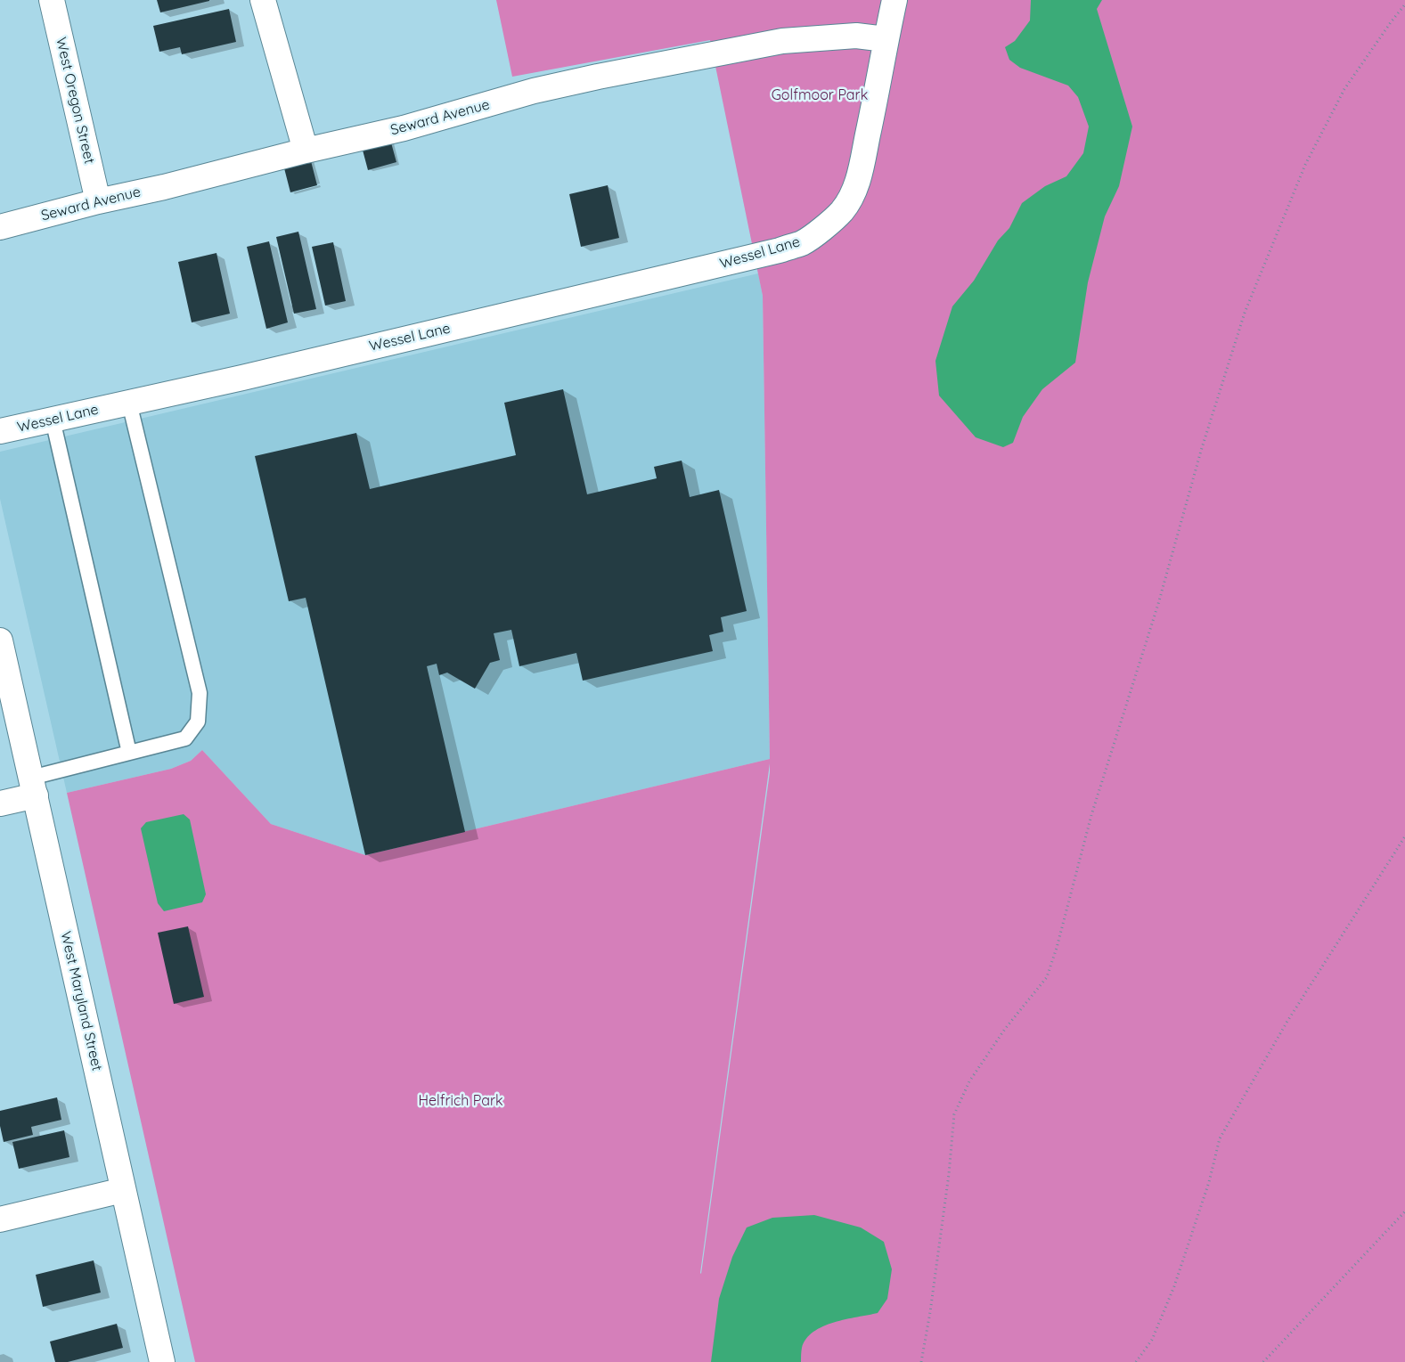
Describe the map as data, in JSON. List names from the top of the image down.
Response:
{
  "streets": {
    "street": [
      "West Oregon Street",
      "Seward Avenue",
      "Wessel Lane",
      "West Maryland Street"
    ]
  },
  "crossings": [
    ["West Oregon Street", "Seward Avenue"],
    ["Seward Avenue", "Wessel Lane"]
  ],
  "parks": ["Golfmoor Park", "Helfrich Park"]
}
